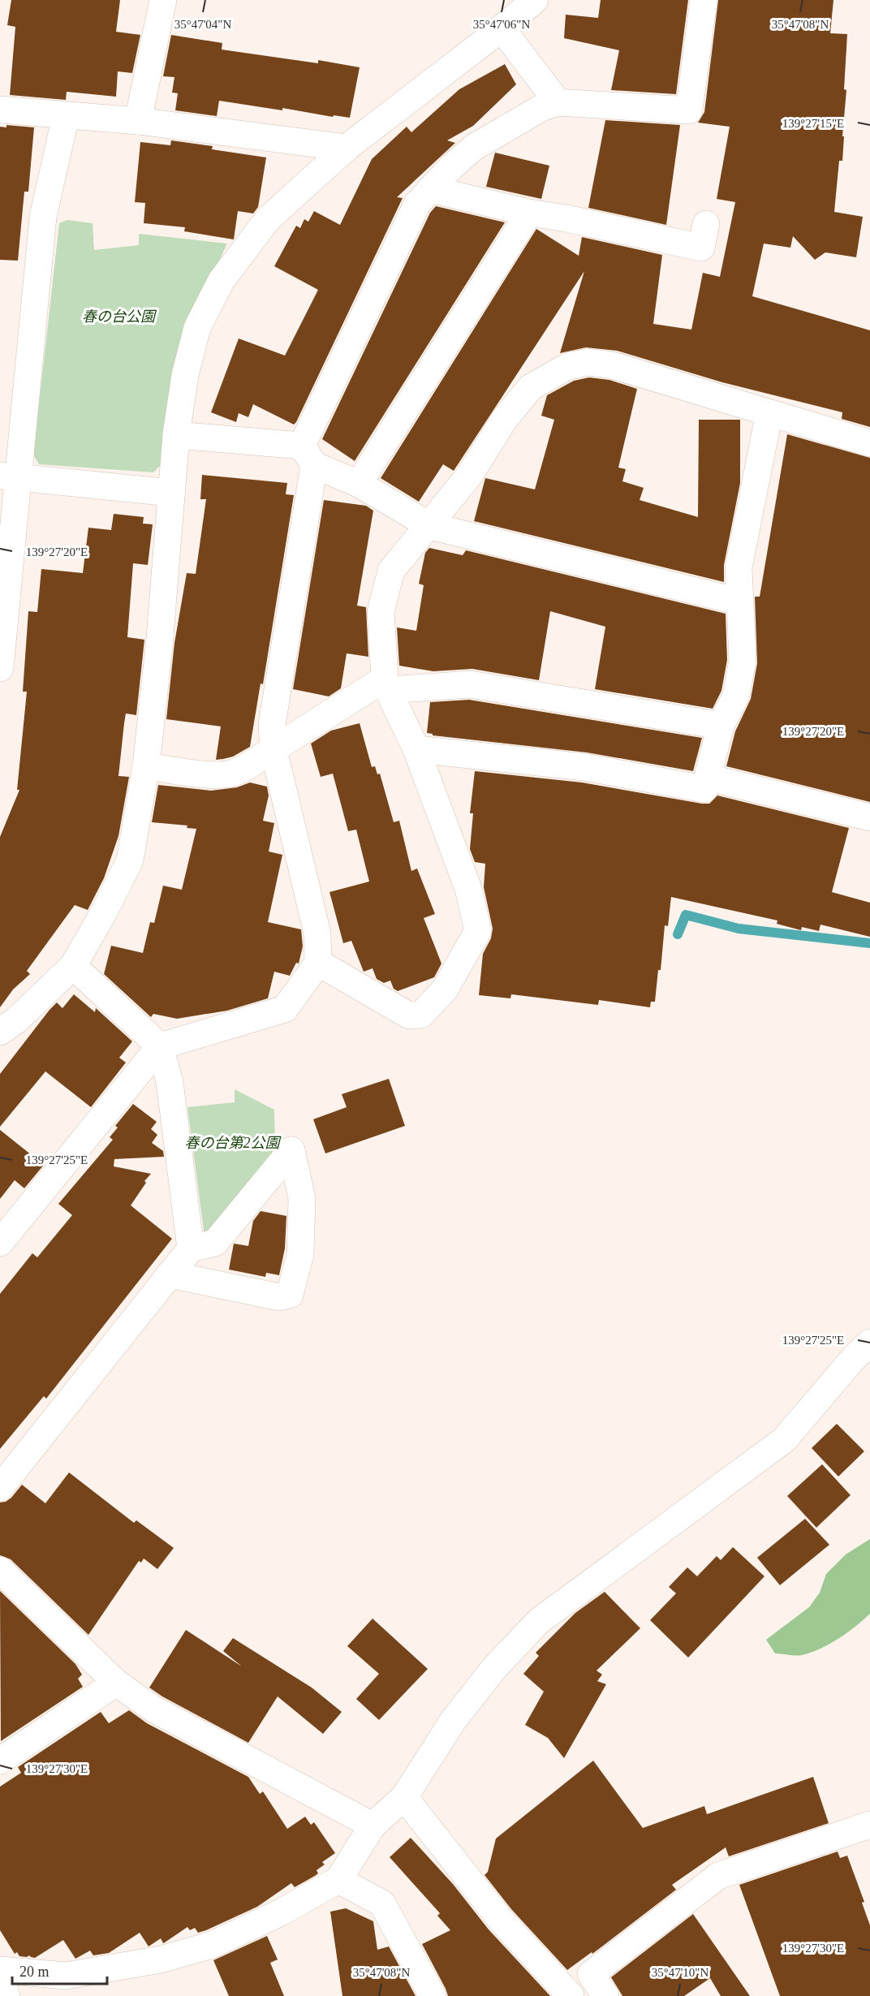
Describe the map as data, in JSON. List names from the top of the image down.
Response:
{
  "parks": ["春の台公園", "春の台第2公園"],
  "scale_bar": "20 m",
  "coordinates": [
    "35°47'04\"N",
    "35°47'06\"N",
    "35°47'08\"N",
    "139°27'15\"E",
    "139°27'20\"E",
    "139°27'25\"E",
    "139°27'30\"E",
    "35°47'10\"N"
  ]
}
